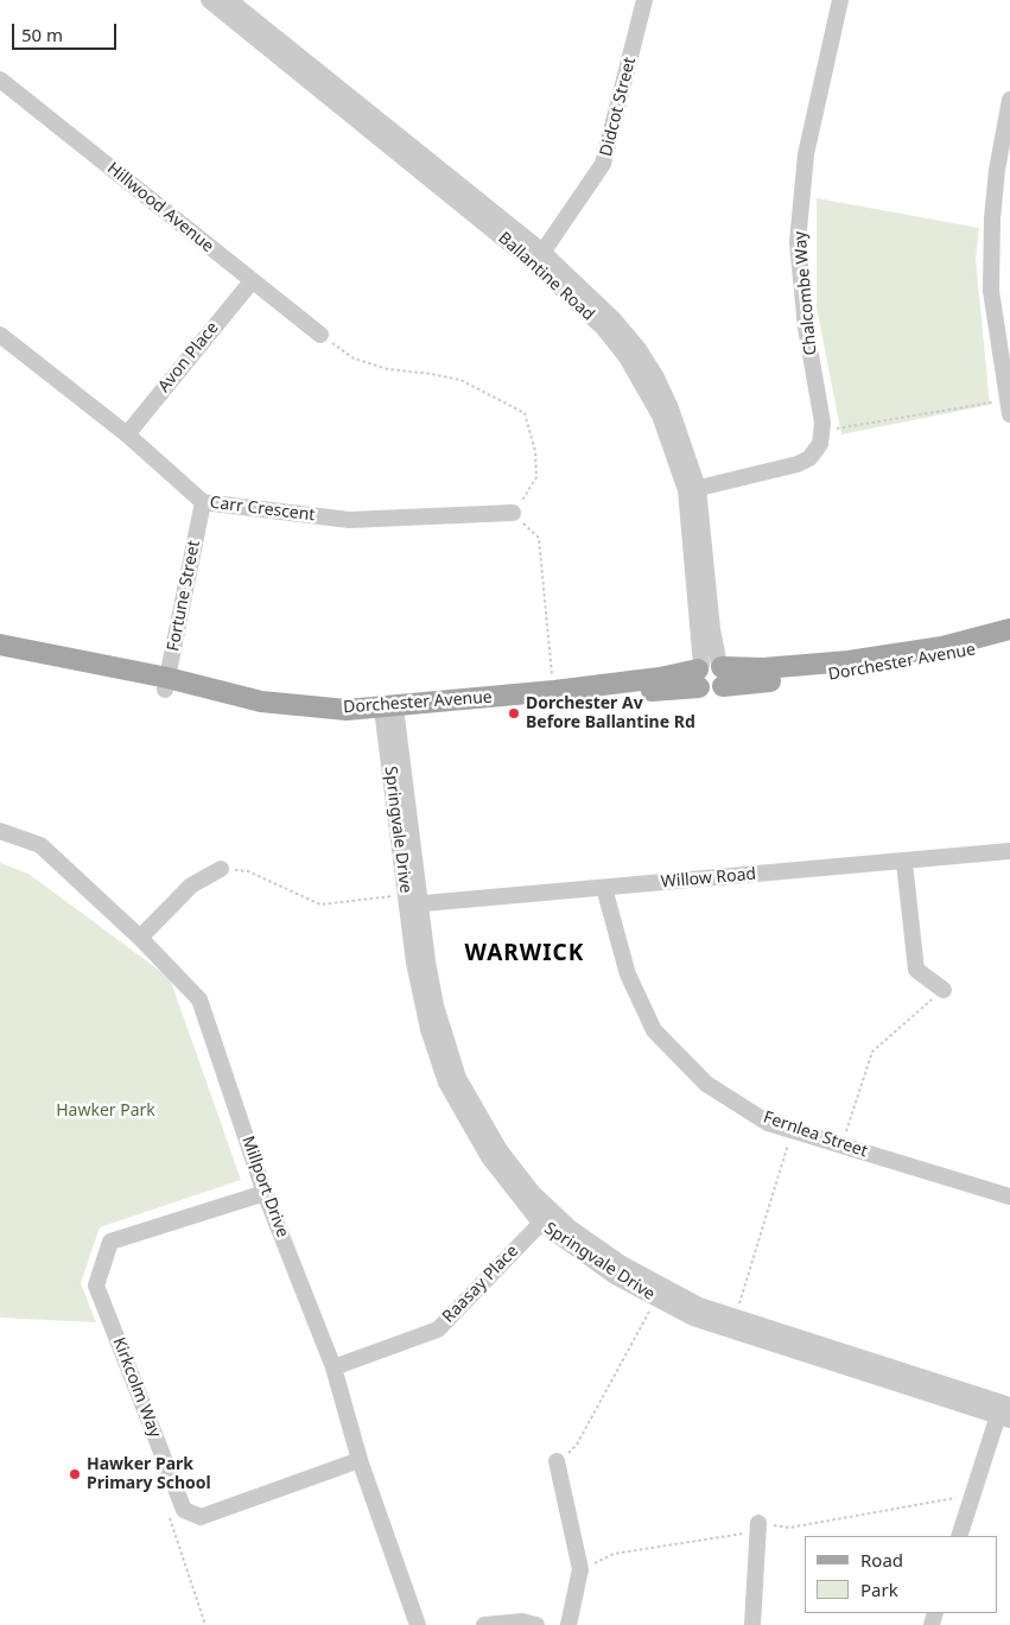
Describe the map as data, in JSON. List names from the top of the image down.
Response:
{
  "streets": {
    "main road": ["Dorchester Avenue"],
    "street": [
      "Didcot Street",
      "Hillwood Avenue",
      "Ballantine Road",
      "Chalcombe Way",
      "Avon Place",
      "Carr Crescent",
      "Fortune Street",
      "Springvale Drive",
      "Willow Road",
      "Fernlea Street",
      "Millport Drive",
      "Raasay Place",
      "Kirkcolm Way"
    ]
  },
  "crossings": [
    ["Didcot Street", "Ballantine Road"],
    ["Hillwood Avenue", "Avon Place"],
    ["Ballantine Road", "Dorchester Avenue"],
    ["Avon Place", "Carr Crescent"],
    ["Carr Crescent", "Fortune Street"],
    ["Fortune Street", "Dorchester Avenue"],
    ["Dorchester Avenue", "Springvale Drive"],
    ["Springvale Drive", "Willow Road"],
    ["Springvale Drive", "Raasay Place"],
    ["Willow Road", "Fernlea Street"],
    ["Millport Drive", "Raasay Place"],
    ["Millport Drive", "Kirkcolm Way"]
  ],
  "districts": ["WARWICK"],
  "parks": ["Hawker Park"],
  "places": ["Dorchester Av Before Ballantine Rd", "Hawker Park Primary School"],
  "legend": ["Road", "Park"],
  "scale_bar": "50 m"
}
